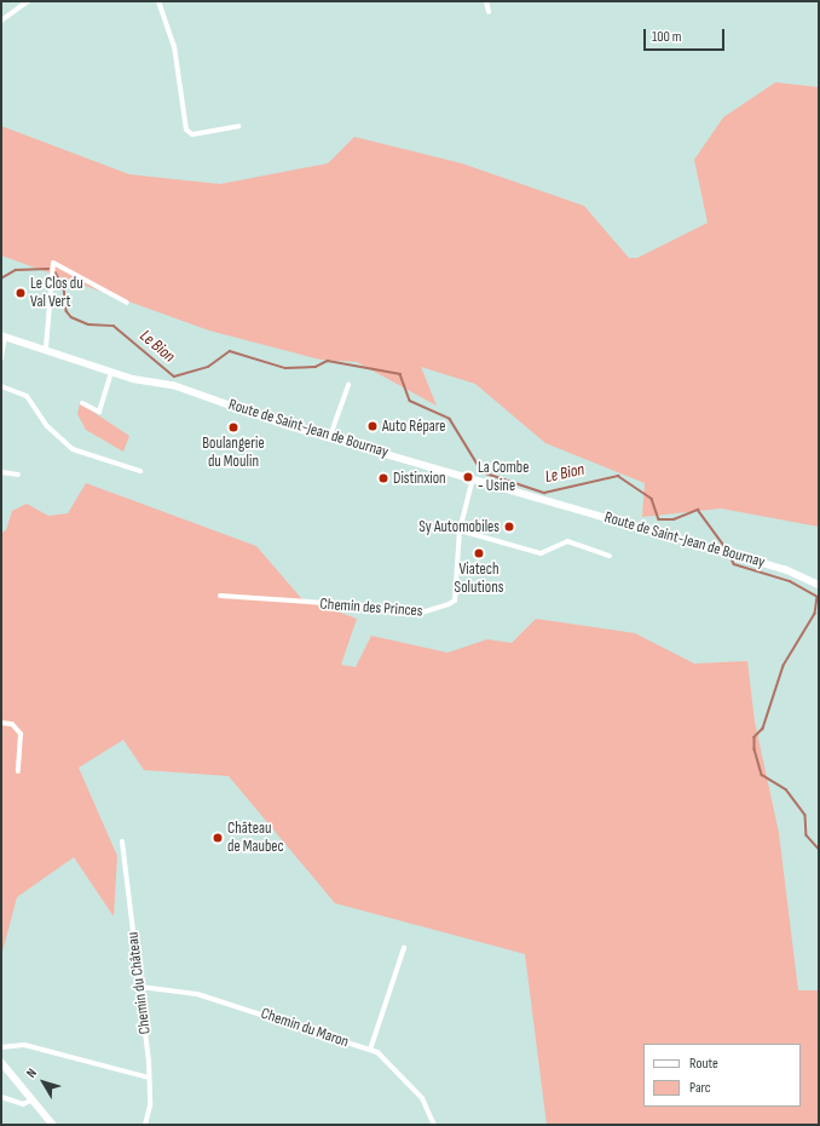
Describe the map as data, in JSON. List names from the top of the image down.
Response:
{
  "streets": {
    "main road": ["Route de Saint-Jean de Bournay"],
    "street": ["Chemin des Princes", "Chemin du Château", "Chemin du Maron"]
  },
  "crossings": [
    ["Route de Saint-Jean de Bournay", "Chemin des Princes"],
    ["Chemin du Château", "Chemin du Maron"]
  ],
  "water": ["Le Bion"],
  "places": [
    "Le Clos du Val Vert",
    "Auto Répare",
    "Boulangerie du Moulin",
    "La Combe - Usine",
    "Distinxion",
    "Sy Automobiles",
    "Viatech Solutions",
    "Château de Maubec"
  ],
  "legend": ["Route", "Parc"],
  "scale_bar": "100 m",
  "north": "top left"
}
